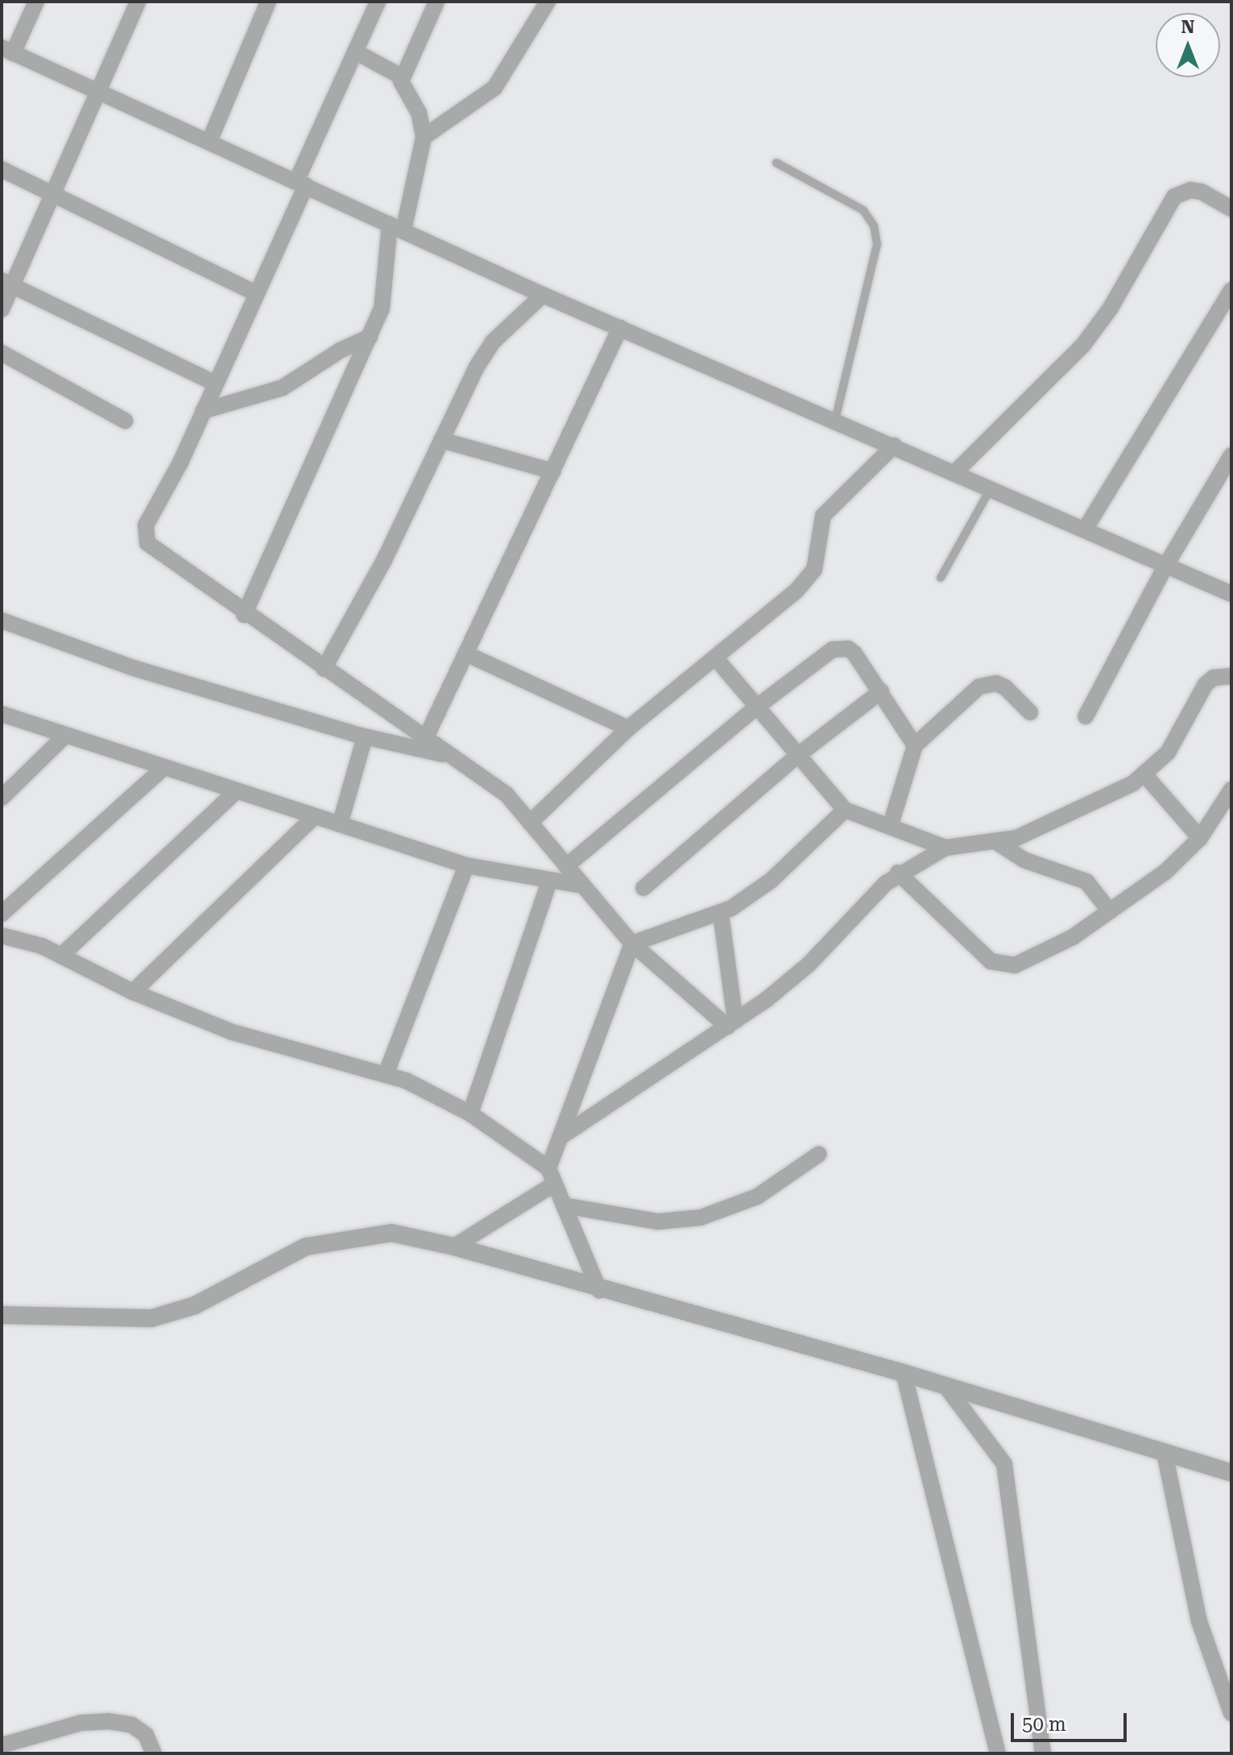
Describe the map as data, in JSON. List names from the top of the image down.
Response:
{
  "scale_bar": "50 m",
  "north": "top"
}
